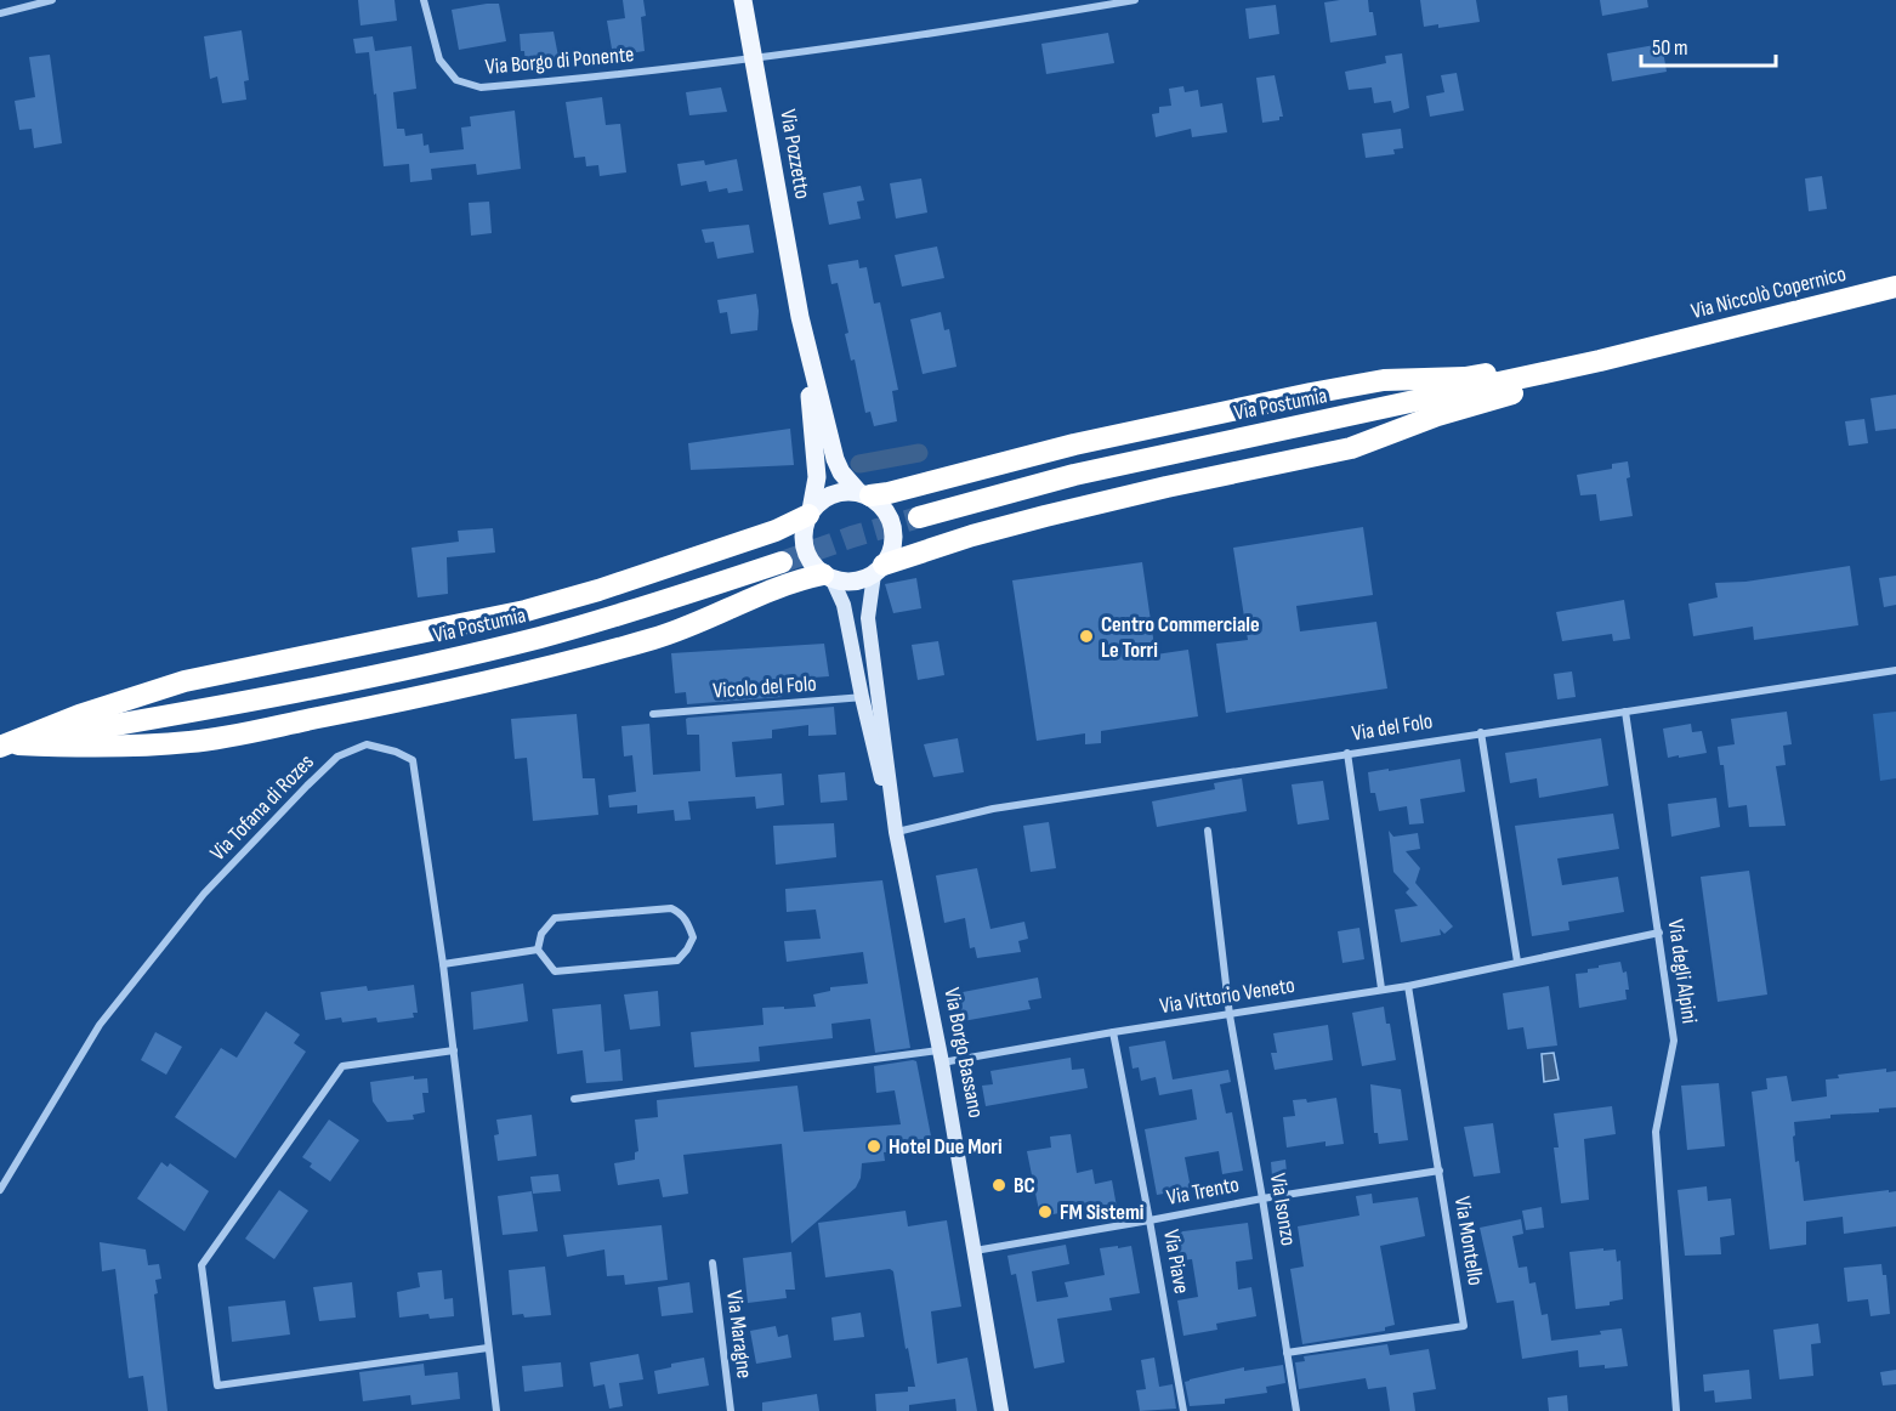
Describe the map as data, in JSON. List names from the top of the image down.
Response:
{
  "streets": {
    "highway": ["Via Niccolò Copernico", "Via Postumia"],
    "main road": ["Via Pozzetto", "Via Borgo Bassano"],
    "street": [
      "Via Borgo di Ponente",
      "Vicolo del Folo",
      "Via del Folo",
      "Via Tofana di Rozes",
      "Via degli Alpini",
      "Via Vittorio Veneto",
      "Via Trento",
      "Via Isonzo",
      "Via Montello",
      "Via Piave",
      "Via Maragne"
    ]
  },
  "crossings": [
    ["Via Borgo di Ponente", "Via Pozzetto"],
    ["Via Pozzetto", "Via Borgo Bassano"],
    ["Via Niccolò Copernico", "Via Postumia"],
    ["Vicolo del Folo", "Via Borgo Bassano"],
    ["Via del Folo", "Via degli Alpini"],
    ["Via del Folo", "Via Borgo Bassano"],
    ["Via degli Alpini", "Via Vittorio Veneto"],
    ["Via Vittorio Veneto", "Via Borgo Bassano"],
    ["Via Vittorio Veneto", "Via Isonzo"],
    ["Via Vittorio Veneto", "Via Montello"],
    ["Via Vittorio Veneto", "Via Piave"],
    ["Via Borgo Bassano", "Via Trento"],
    ["Via Trento", "Via Isonzo"],
    ["Via Trento", "Via Montello"],
    ["Via Trento", "Via Piave"],
    ["Via Isonzo", "Via Montello"]
  ],
  "places": [
    "Centro Commerciale Le Torri",
    "Hotel Due Mori",
    "BC",
    "FM Sistemi"
  ],
  "scale_bar": "50 m"
}
